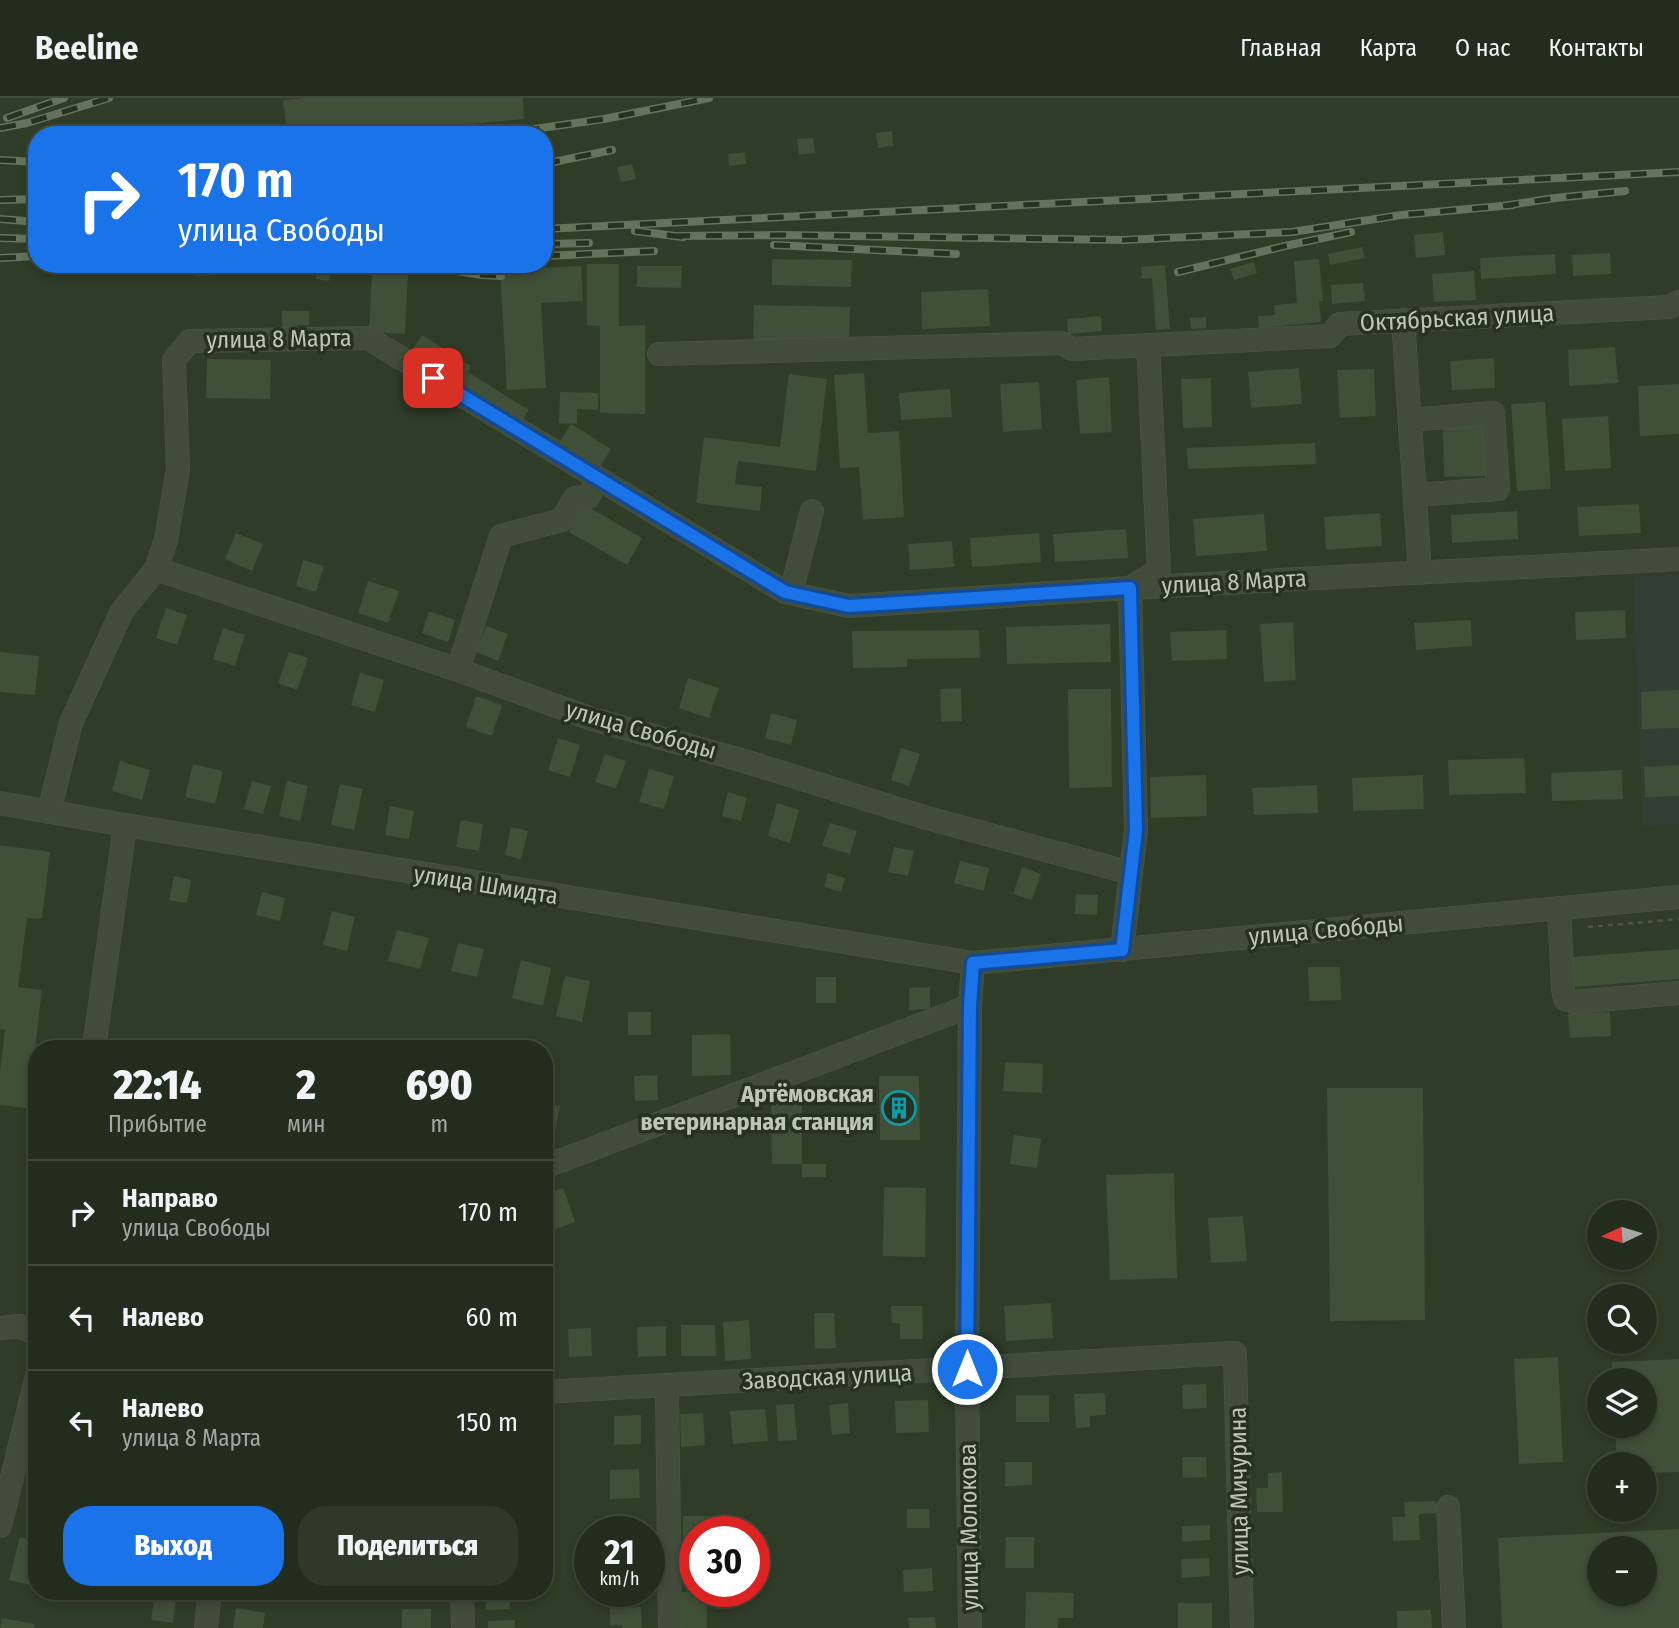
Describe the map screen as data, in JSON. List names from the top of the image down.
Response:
{
  "streets": {
    "street": [
      "Октябрьская улица",
      "улица 8 Марта",
      "улица Свободы",
      "улица Шмидта",
      "Заводская улица",
      "улица Мичурина",
      "улица Молокова"
    ]
  },
  "crossings": [
    ["улица 8 Марта", "улица Свободы"],
    ["улица Свободы", "улица Шмидта"],
    ["улица Свободы", "улица Молокова"],
    ["улица Шмидта", "улица Молокова"],
    ["Заводская улица", "улица Мичурина"],
    ["Заводская улица", "улица Молокова"]
  ],
  "places": {
    "building": ["Артёмовская ветеринарная станция"]
  },
  "north": "left",
  "page": {
    "header": "Beeline",
    "nav": [
      "Главная",
      "Карта",
      "О нас",
      "Контакты"
    ],
    "turn": ["170 m", "улица Свободы"],
    "eta": [
      "22:14",
      "Прибытие",
      "2",
      "мин",
      "690",
      "m"
    ],
    "list": [
      {
        "name": "Направо",
        "note": "улица Свободы",
        "value": "170 m"
      },
      {
        "name": "Налево",
        "value": "60 m"
      },
      {
        "name": "Налево",
        "note": "улица 8 Марта",
        "value": "150 m"
      }
    ],
    "map_buttons": ["+", "−"],
    "buttons": ["Выход", "Поделиться"],
    "speed": "21 km/h",
    "limit": "30"
  }
}
